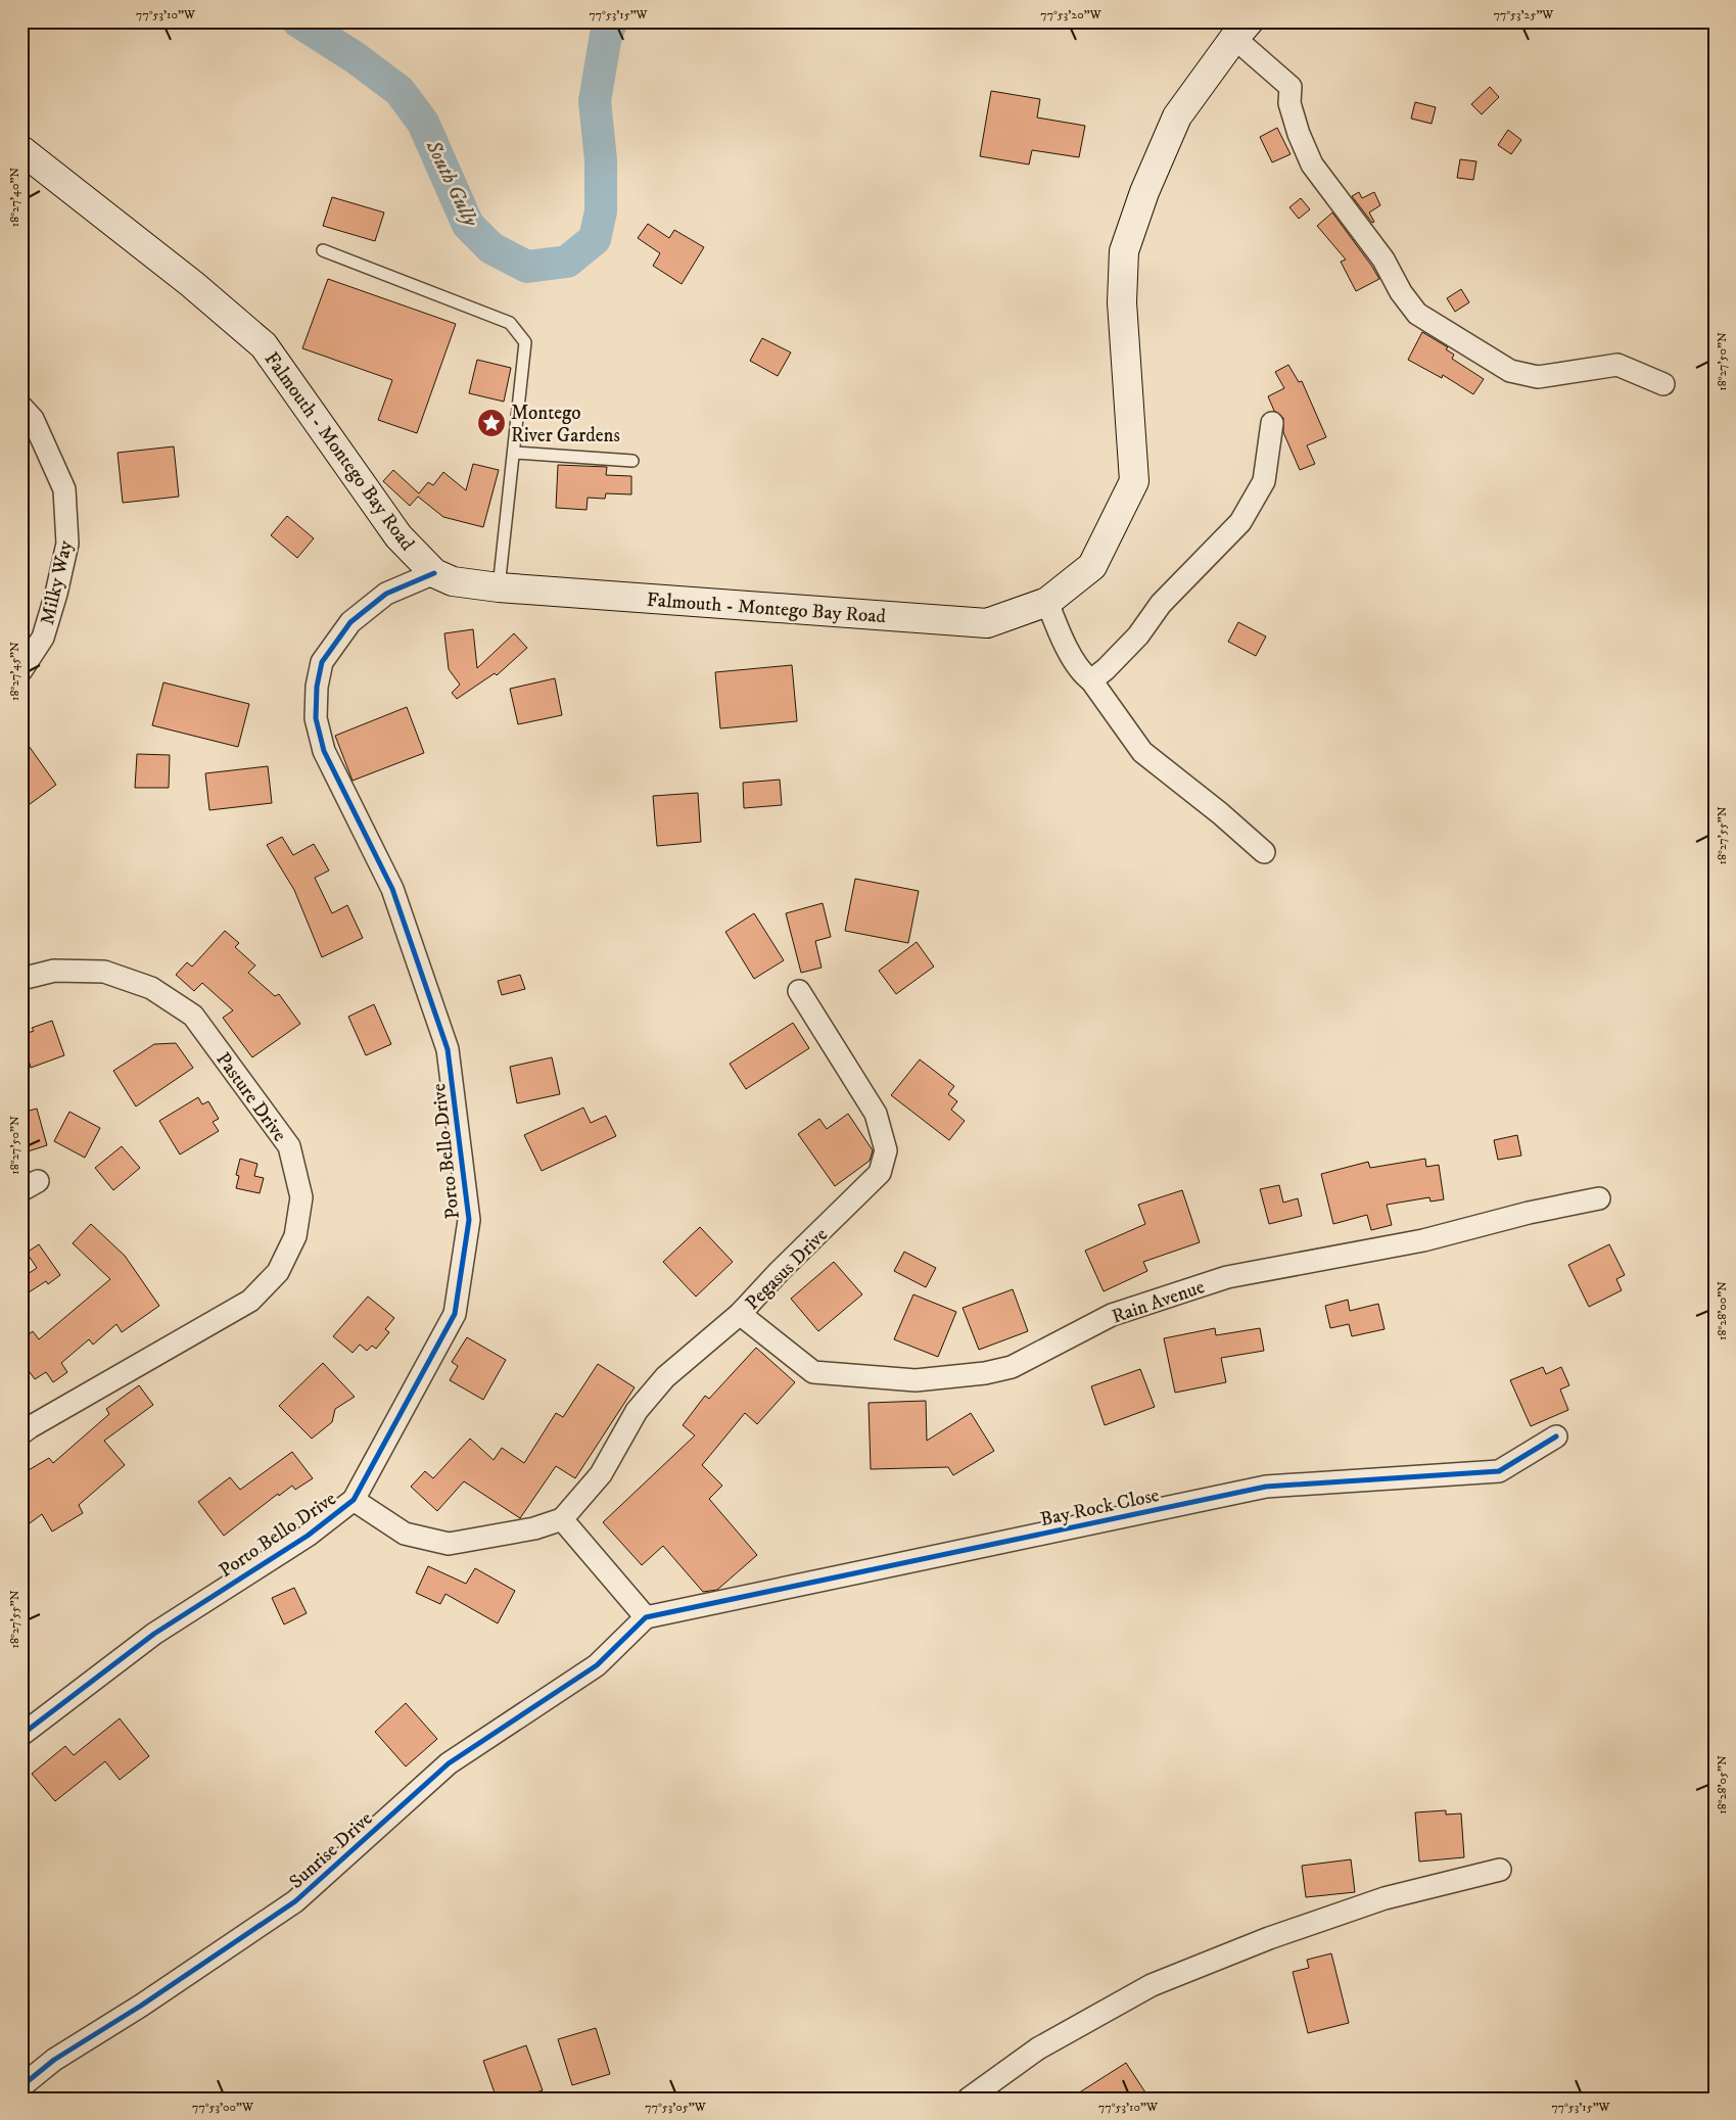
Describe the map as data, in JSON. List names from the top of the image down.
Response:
{
  "streets": {
    "main road": ["Falmouth - Montego Bay Road"],
    "street": [
      "Milky Way",
      "Pasture Drive",
      "Porto Bello Drive",
      "Pegasus Drive",
      "Rain Avenue",
      "Bay Rock Close",
      "Sunrise Drive"
    ]
  },
  "crossings": [
    ["Falmouth - Montego Bay Road", "Porto Bello Drive"],
    ["Pegasus Drive", "Rain Avenue"],
    ["Bay Rock Close", "Sunrise Drive"]
  ],
  "water": ["South Gully"],
  "places": {
    "place": ["Montego River Gardens"]
  },
  "coordinates": [
    "77°53'10\"W",
    "77°53'15\"W",
    "77°53'20\"W",
    "77°53'25\"W",
    "18°27'40\"N",
    "18°27'50\"N",
    "18°27'45\"N",
    "18°27'55\"N",
    "18°28'00\"N",
    "18°28'05\"N",
    "77°53'00\"W",
    "77°53'05\"W"
  ]
}
